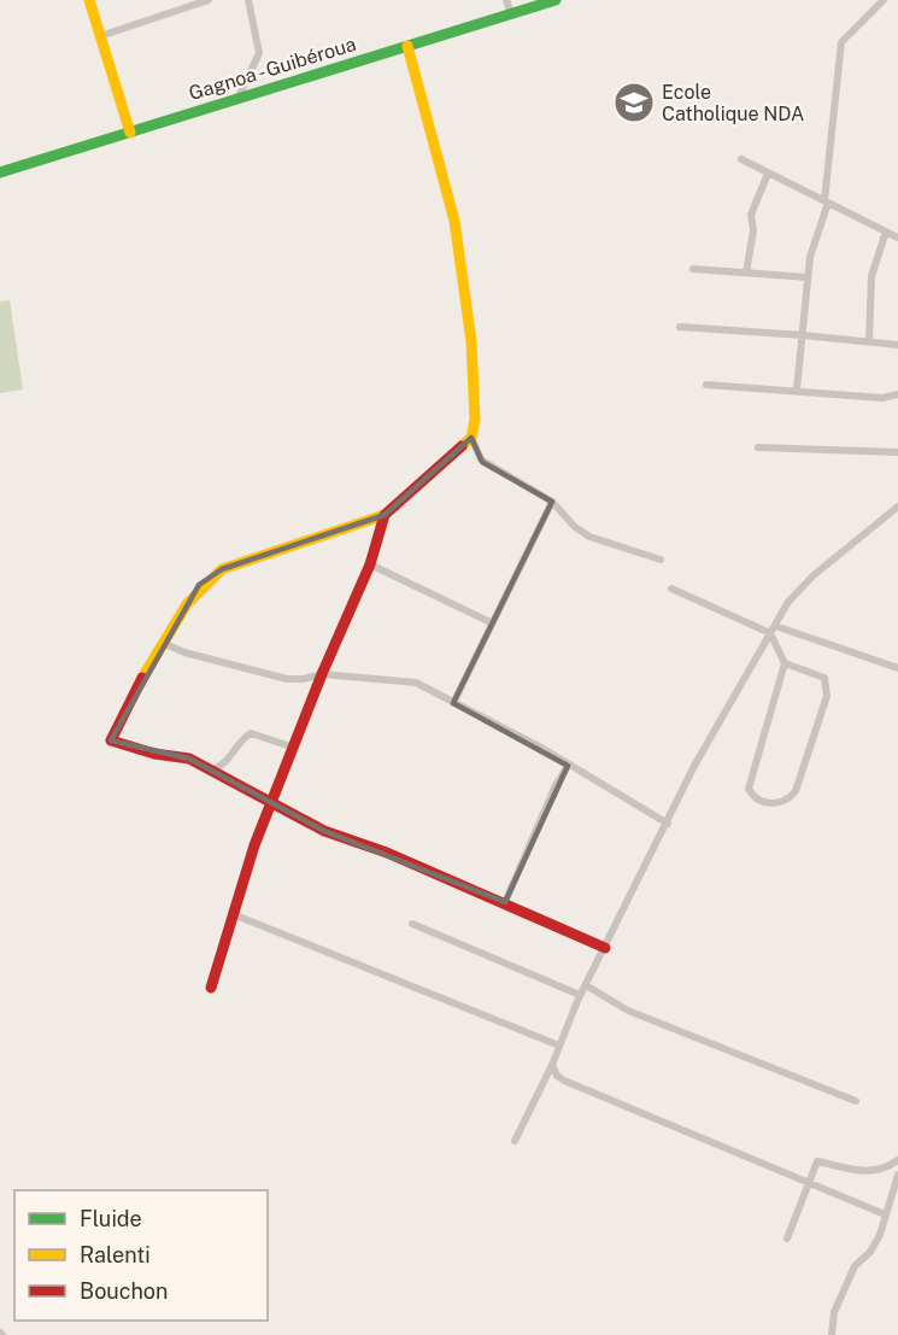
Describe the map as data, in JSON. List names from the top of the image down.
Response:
{
  "streets": {
    "street": ["Gagnoa - Guibéroua"]
  },
  "places": {
    "school or university": ["Ecole Catholique NDA"]
  },
  "legend": ["Fluide", "Ralenti", "Bouchon"]
}
